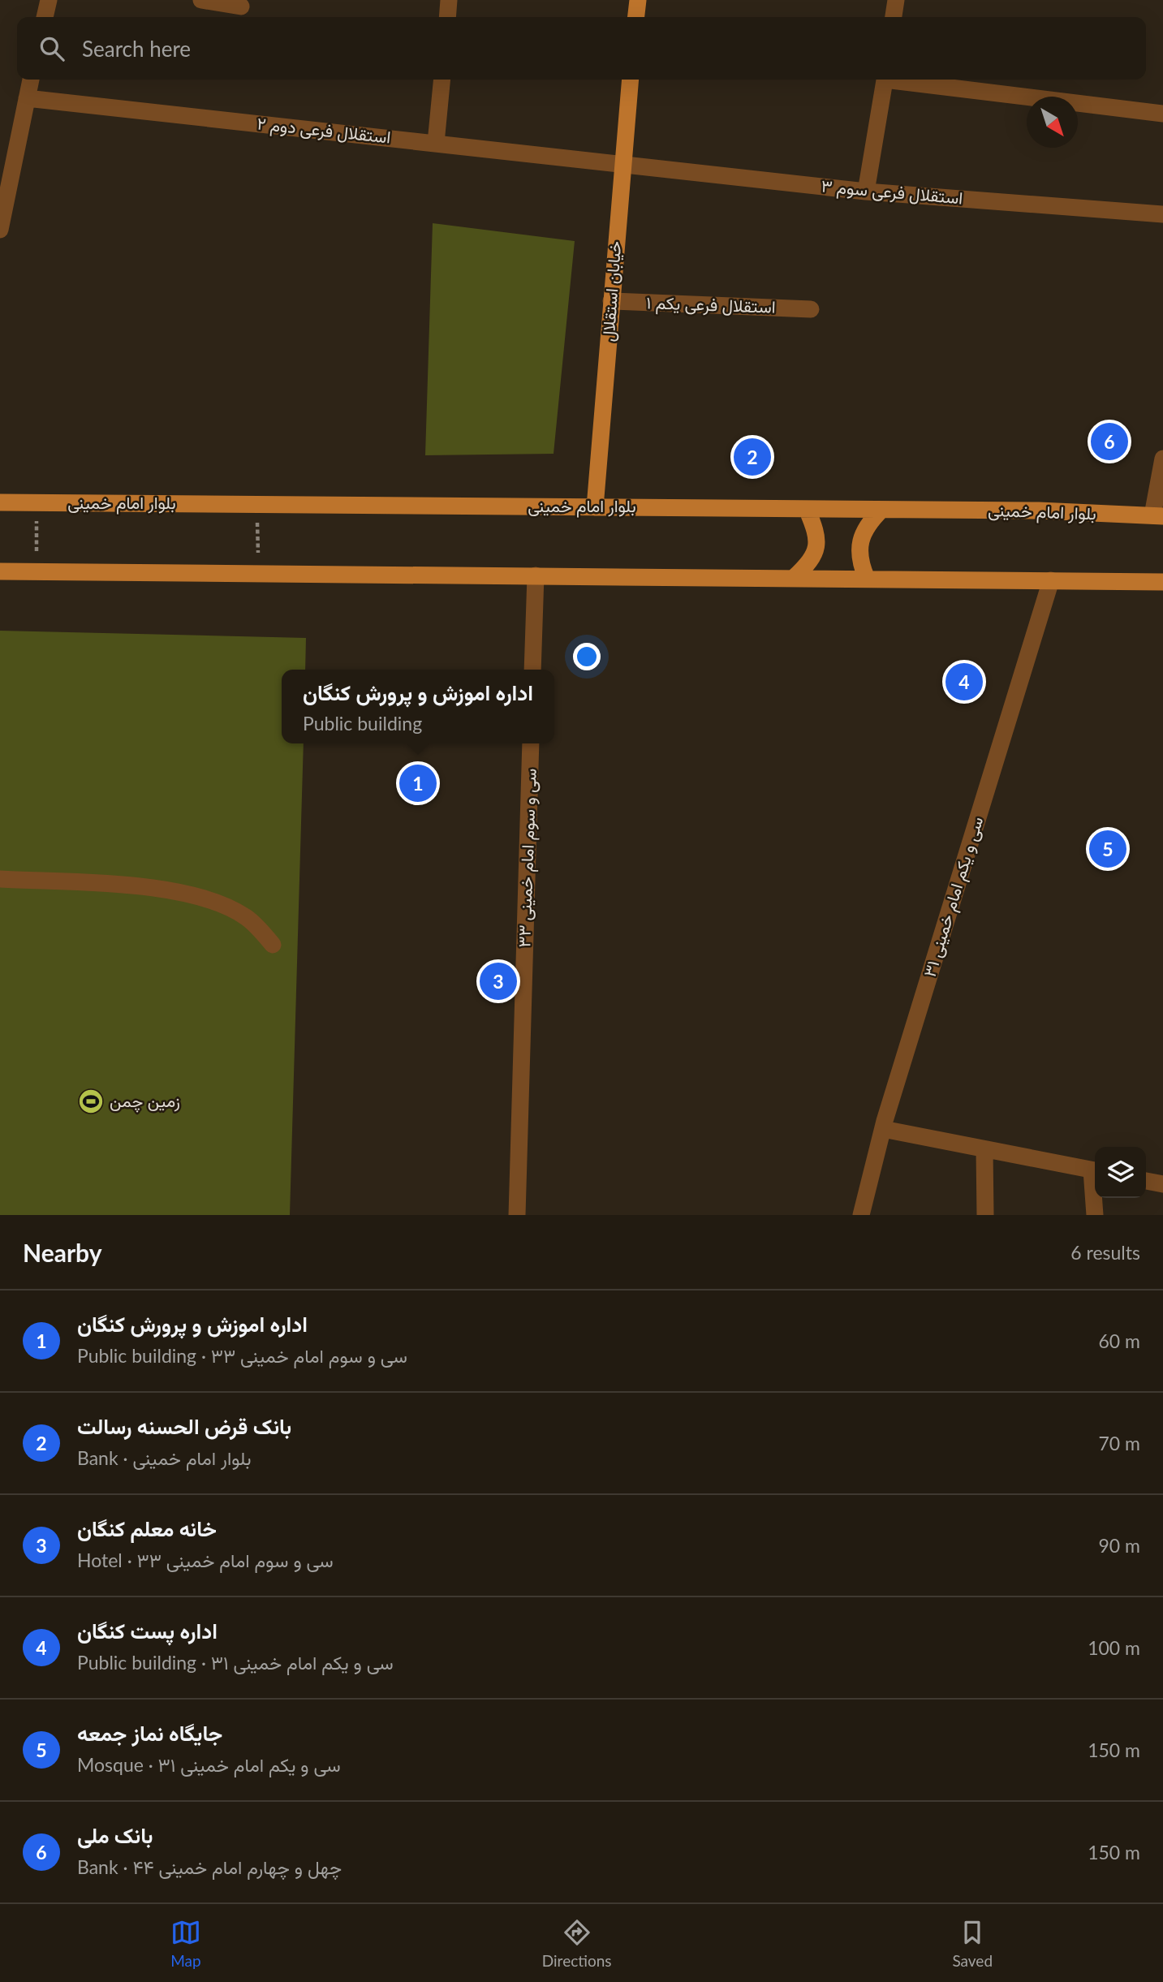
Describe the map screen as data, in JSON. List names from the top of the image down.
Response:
{
  "streets": {
    "main road": ["خیابان استقلال", "بلوار امام خمینی"],
    "street": [
      "استقلال فرعی دوم ۲",
      "استقلال فرعی سوم ۳",
      "استقلال فرعی یکم ۱",
      "سی و سوم امام خمینی ۳۳",
      "سی و یکم امام خمینی ۳۱"
    ]
  },
  "crossings": [
    ["استقلال فرعی دوم ۲", "استقلال فرعی سوم ۳"],
    ["استقلال فرعی دوم ۲", "خیابان استقلال"],
    ["استقلال فرعی سوم ۳", "خیابان استقلال"],
    ["خیابان استقلال", "استقلال فرعی یکم ۱"],
    ["خیابان استقلال", "بلوار امام خمینی"]
  ],
  "places": {
    "sports": ["زمین چمن"]
  },
  "north": "bottom right",
  "page": {
    "search": "Search here",
    "pins": [
      "6",
      "2",
      "4",
      "1",
      "5",
      "3"
    ],
    "popup": ["اداره اموزش و پرورش کنگان", "Public building"],
    "heading": ["Nearby", "6 results"],
    "list": [
      {
        "mark": "1",
        "name": "اداره اموزش و پرورش کنگان",
        "note": "Public building · سی و سوم امام خمینی ۳۳",
        "value": "60 m"
      },
      {
        "mark": "2",
        "name": "بانک قرض الحسنه رسالت",
        "note": "Bank · بلوار امام خمینی",
        "value": "70 m"
      },
      {
        "mark": "3",
        "name": "خانه معلم کنگان",
        "note": "Hotel · سی و سوم امام خمینی ۳۳",
        "value": "90 m"
      },
      {
        "mark": "4",
        "name": "اداره پست کنگان",
        "note": "Public building · سی و یکم امام خمینی ۳۱",
        "value": "100 m"
      },
      {
        "mark": "5",
        "name": "جایگاه نماز جمعه",
        "note": "Mosque · سی و یکم امام خمینی ۳۱",
        "value": "150 m"
      },
      {
        "mark": "6",
        "name": "بانک ملی",
        "note": "Bank · چهل و چهارم امام خمینی ۴۴",
        "value": "150 m"
      }
    ],
    "nav": ["Map", "Directions", "Saved"]
  }
}
